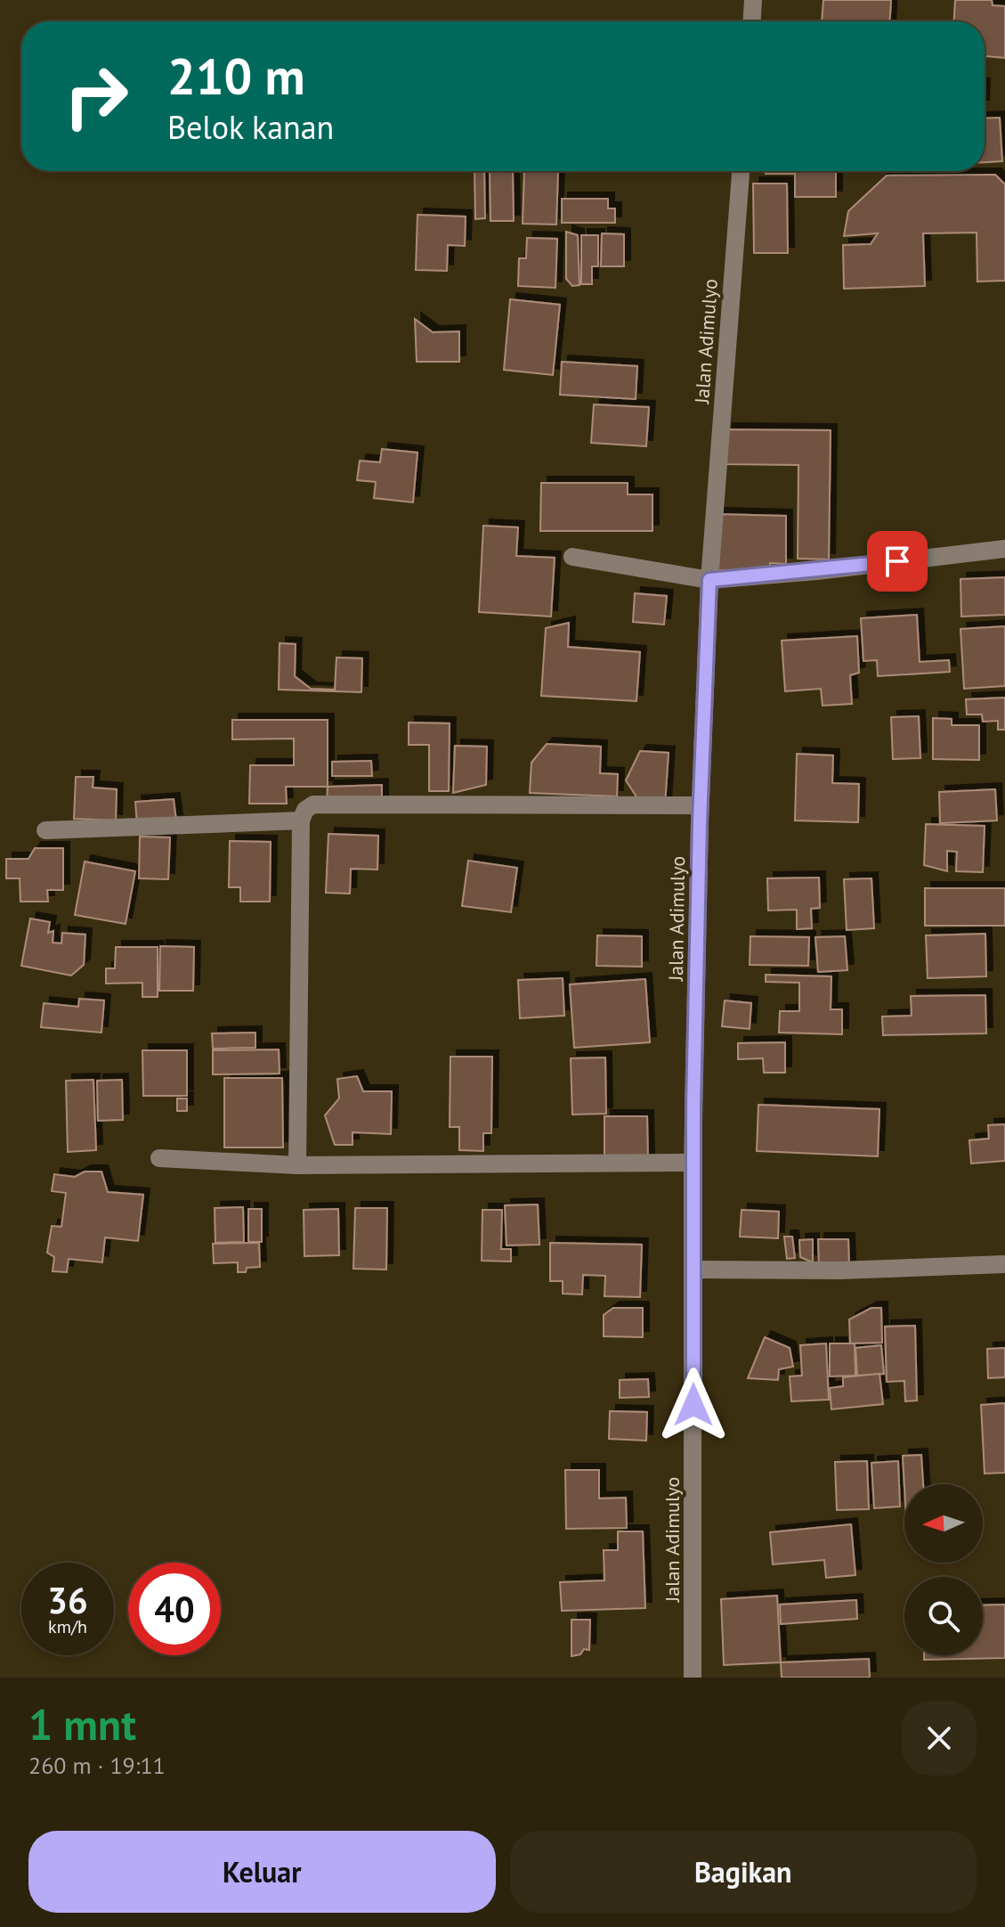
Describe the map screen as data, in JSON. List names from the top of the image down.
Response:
{
  "streets": {
    "street": ["Jalan Adimulyo"]
  },
  "north": "left",
  "page": {
    "turn": ["210 m", "Belok kanan"],
    "speed": "36 km/h",
    "limit": "40",
    "heading": ["1 mnt", "260 m · 19:11"],
    "buttons": ["Keluar", "Bagikan"]
  }
}
